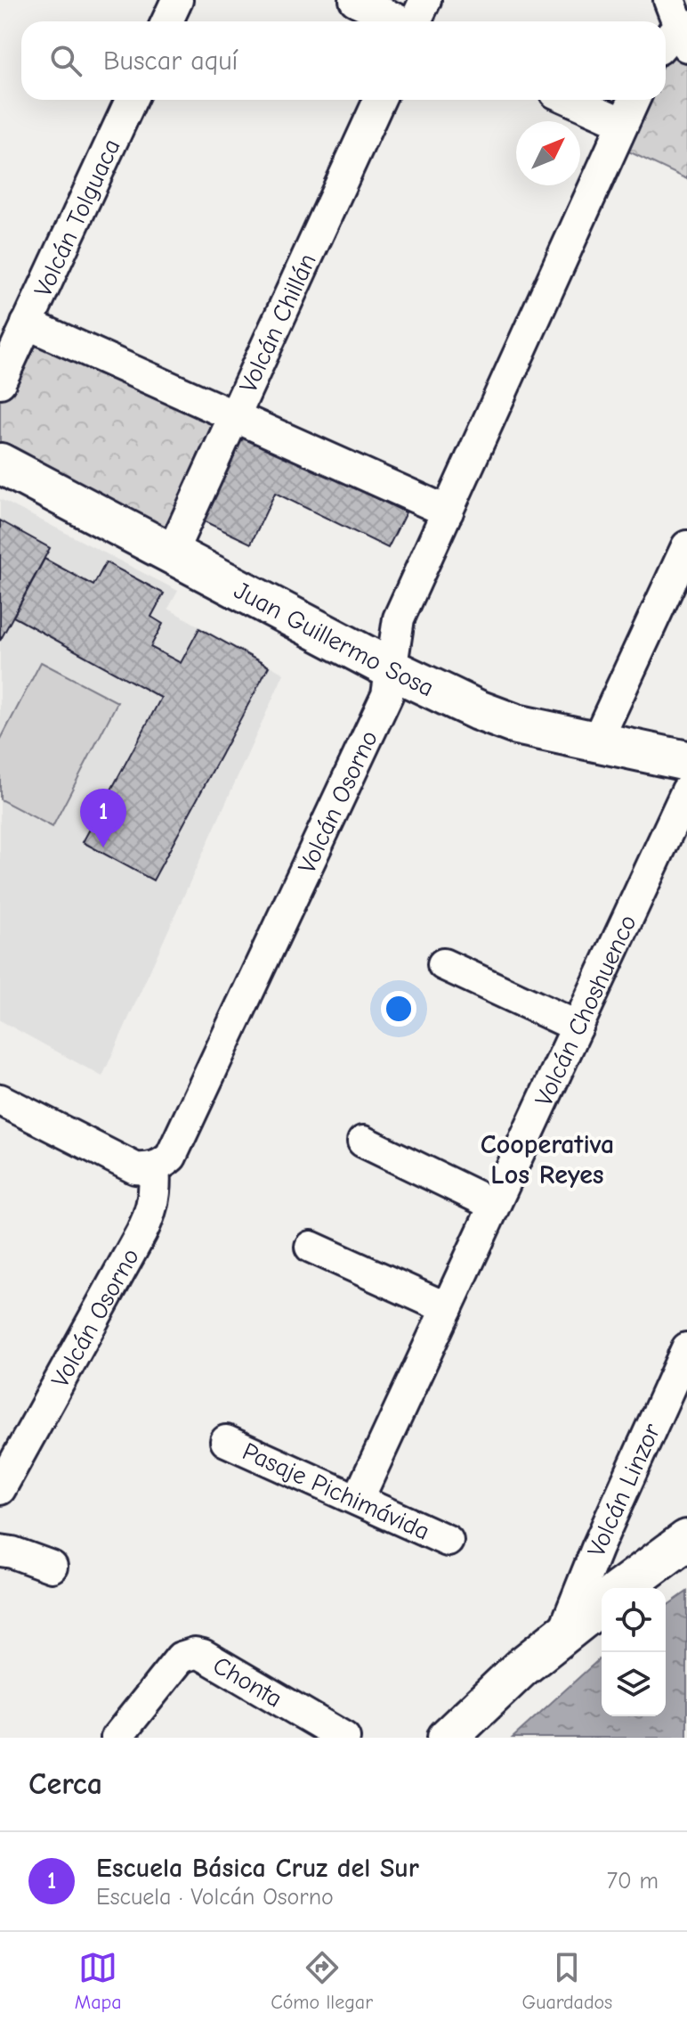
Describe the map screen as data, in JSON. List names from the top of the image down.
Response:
{
  "streets": {
    "street": [
      "Volcán Tolguaca",
      "Volcán Chillán",
      "Juan Guillermo Sosa",
      "Volcán Osorno",
      "Volcán Choshuenco",
      "Pasaje Pichimávida",
      "Volcán Linzor",
      "Chonta"
    ]
  },
  "crossings": [
    ["Volcán Chillán", "Juan Guillermo Sosa"],
    ["Juan Guillermo Sosa", "Volcán Osorno"],
    ["Volcán Choshuenco", "Pasaje Pichimávida"]
  ],
  "districts": ["Cooperativa Los Reyes"],
  "north": "top right",
  "page": {
    "search": "Buscar aquí",
    "pins": "1",
    "heading": "Cerca",
    "list": [
      {
        "mark": "1",
        "name": "Escuela Básica Cruz del Sur",
        "note": "Escuela · Volcán Osorno",
        "value": "70 m"
      }
    ],
    "nav": ["Mapa", "Cómo llegar", "Guardados"]
  }
}
